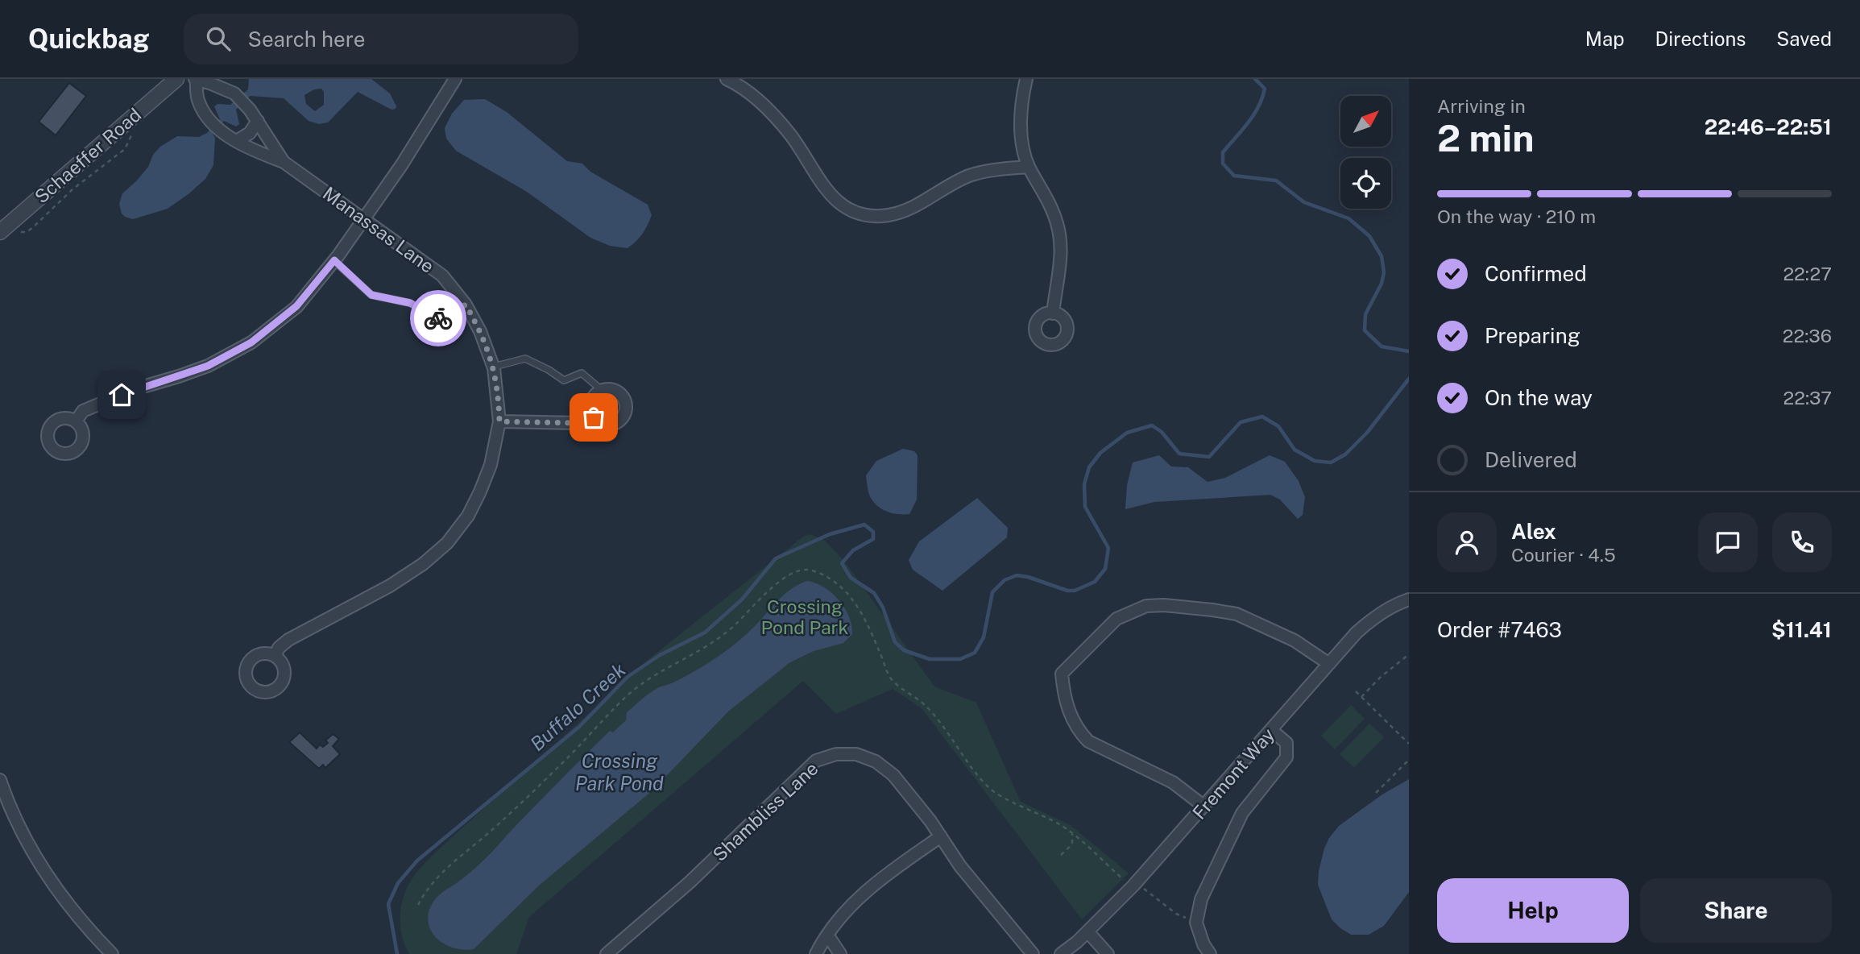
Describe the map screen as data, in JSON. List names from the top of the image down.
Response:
{
  "streets": {
    "street": [
      "Schaeffer Road",
      "Manassas Lane",
      "Fremont Way",
      "Shambliss Lane"
    ]
  },
  "water": ["Buffalo Creek", "Crossing Park Pond"],
  "parks": ["Crossing Pond Park"],
  "north": "top right",
  "page": {
    "header": "Quickbag",
    "search": "Search here",
    "nav": ["Map", "Directions", "Saved"],
    "heading": ["2 min", "Arriving in", "22:46–22:51"],
    "panel": [
      "Alex",
      "Courier · 4.5",
      "Order #7463",
      "$11.41"
    ],
    "bar": "On the way · 210 m",
    "list": [
      ["Confirmed", "22:27"],
      ["Preparing", "22:36"],
      ["On the way", "22:37"],
      "Delivered"
    ],
    "buttons": ["Help", "Share"]
  }
}
